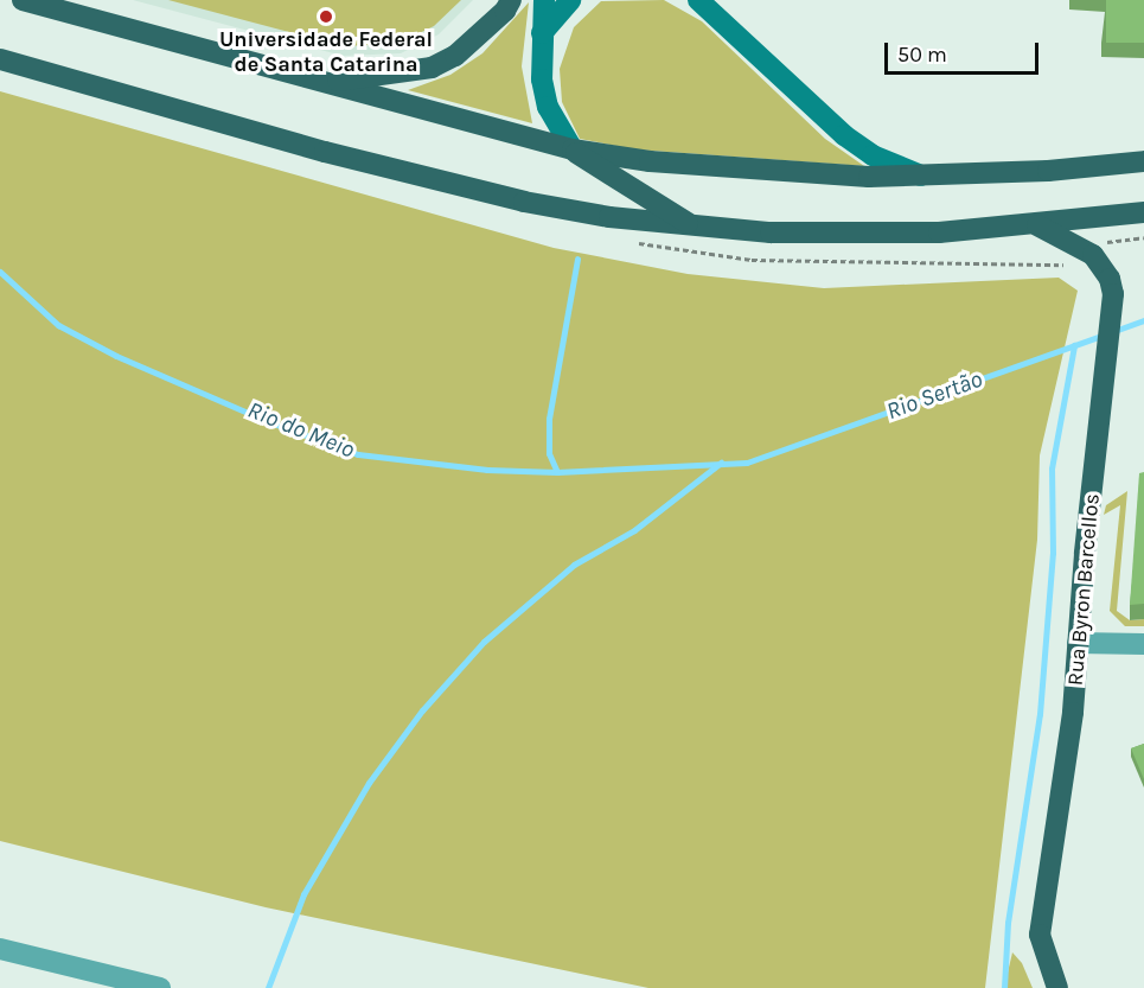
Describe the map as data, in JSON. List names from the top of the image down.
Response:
{
  "streets": {
    "main road": ["Rua Byron Barcellos"]
  },
  "water": ["Rio Sertão", "Rio do Meio"],
  "places": ["Universidade Federal de Santa Catarina"],
  "scale_bar": "50 m"
}
